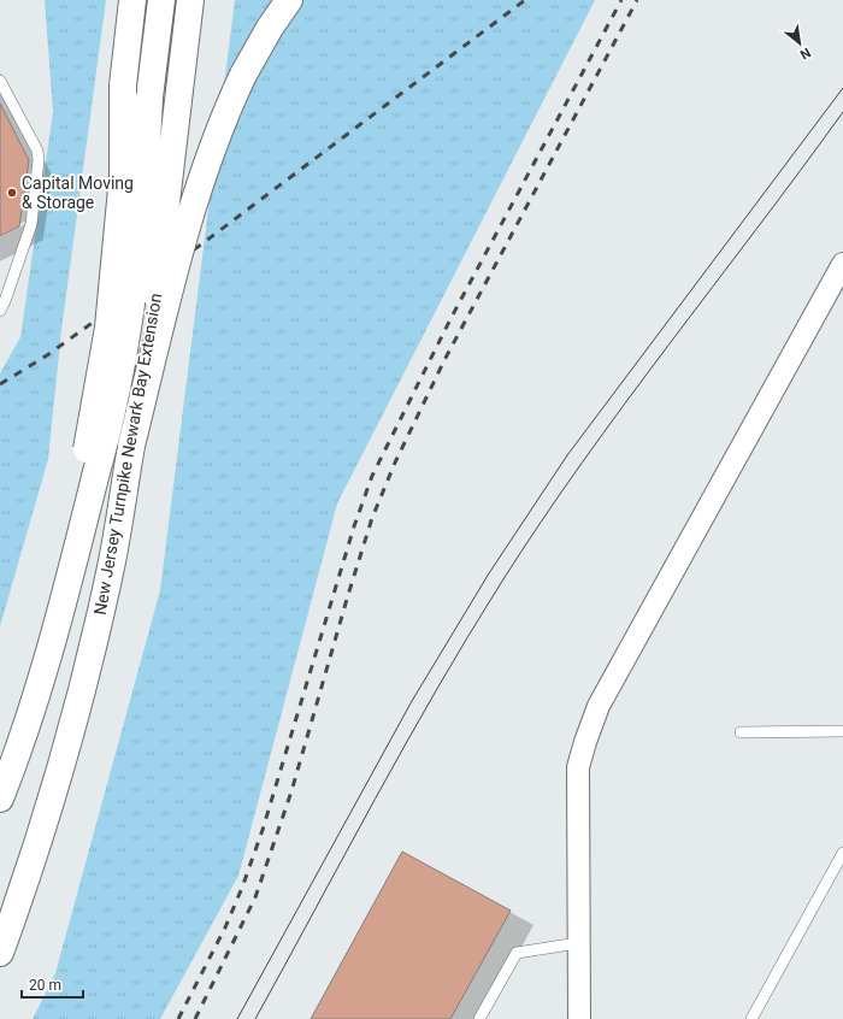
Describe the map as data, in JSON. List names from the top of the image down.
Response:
{
  "streets": {
    "highway": ["New Jersey Turnpike Newark Bay Extension"]
  },
  "places": ["Capital Moving & Storage"],
  "scale_bar": "20 m",
  "north": "bottom right"
}
